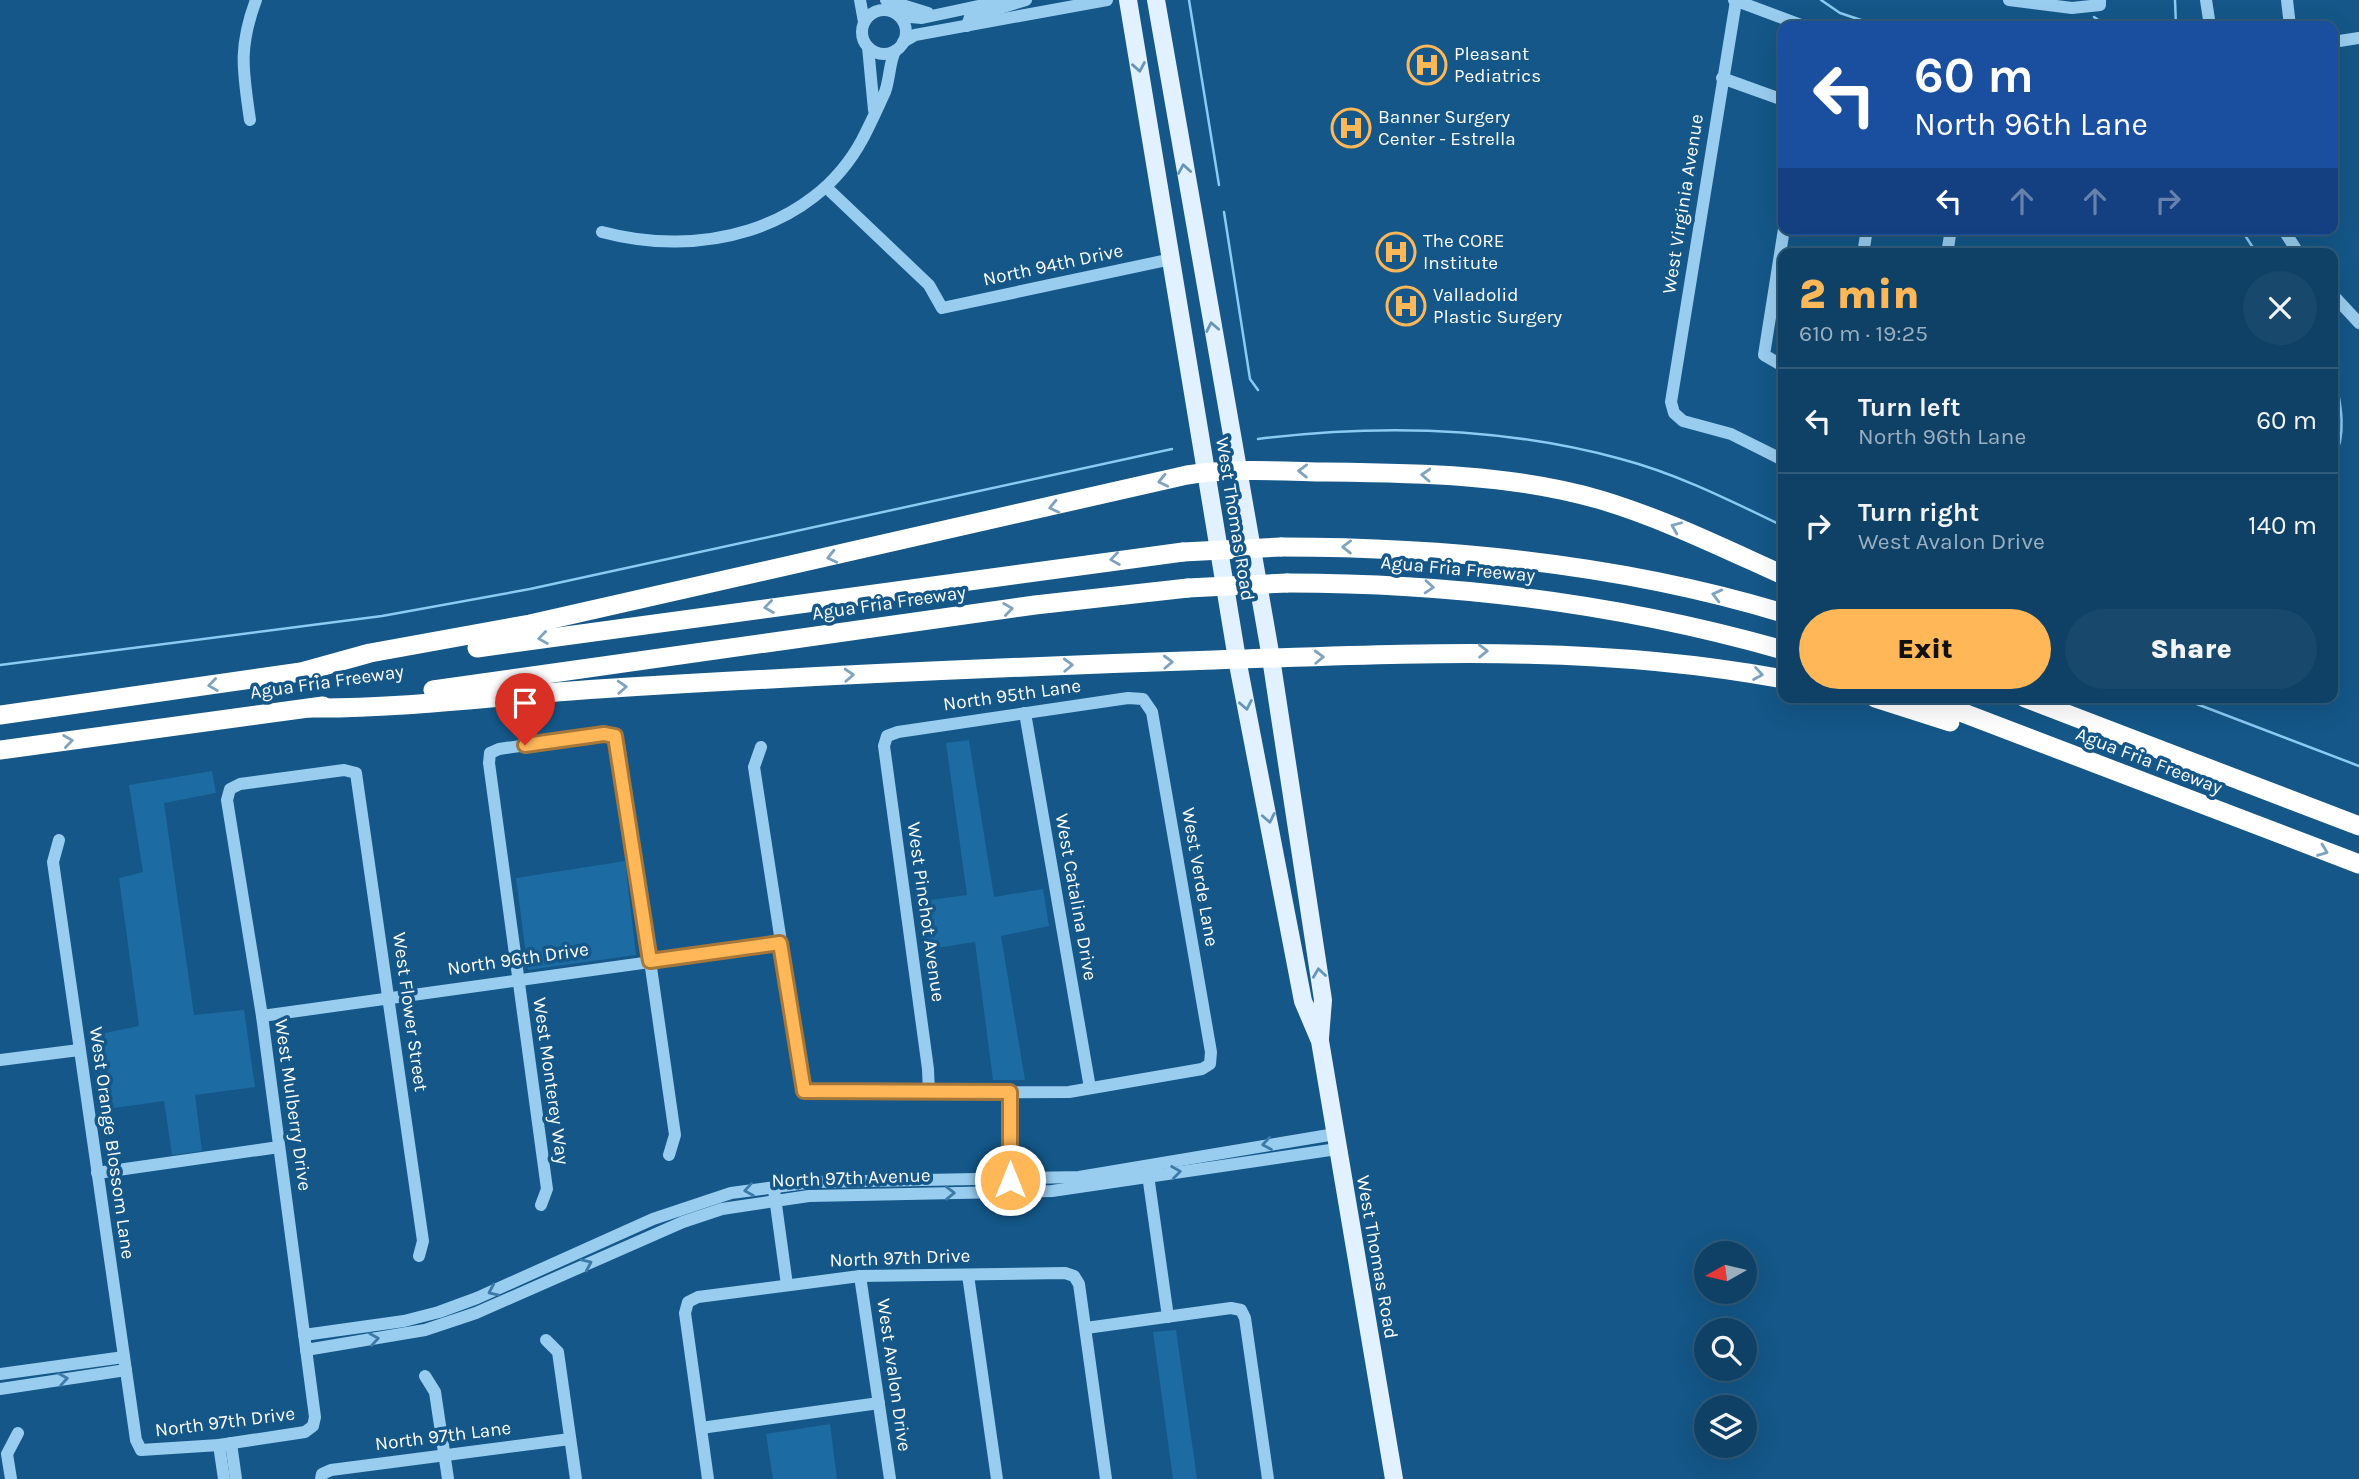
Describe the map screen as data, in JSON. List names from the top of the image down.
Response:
{
  "streets": {
    "highway": ["Agua Fria Freeway"],
    "main road": ["West Thomas Road"],
    "street": [
      "West Virginia Avenue",
      "North 94th Drive",
      "North 95th Lane",
      "West Verde Lane",
      "West Catalina Drive",
      "West Pinchot Avenue",
      "North 96th Drive",
      "West Flower Street",
      "West Monterey Way",
      "West Mulberry Drive",
      "West Orange Blossom Lane",
      "North 97th Avenue",
      "North 97th Drive",
      "West Avalon Drive",
      "North 97th Lane"
    ]
  },
  "crossings": [
    ["North 94th Drive", "West Thomas Road"],
    ["West Thomas Road", "North 97th Avenue"],
    ["North 95th Lane", "West Verde Lane"],
    ["North 95th Lane", "West Catalina Drive"],
    ["North 95th Lane", "West Pinchot Avenue"],
    ["West Verde Lane", "West Catalina Drive"],
    ["North 96th Drive", "West Flower Street"],
    ["North 96th Drive", "West Monterey Way"],
    ["North 96th Drive", "West Mulberry Drive"],
    ["West Flower Street", "West Mulberry Drive"],
    ["West Mulberry Drive", "North 97th Avenue"],
    ["West Mulberry Drive", "North 97th Drive"],
    ["West Orange Blossom Lane", "North 97th Drive"],
    ["North 97th Drive", "West Avalon Drive"]
  ],
  "places": {
    "hospital": [
      "Pleasant Pediatrics",
      "Banner Surgery Center - Estrella",
      "The CORE Institute",
      "Valladolid Plastic Surgery"
    ]
  },
  "north": "left",
  "page": {
    "turn": ["60 m", "North 96th Lane"],
    "heading": ["2 min", "610 m · 19:25"],
    "list": [
      {
        "name": "Turn left",
        "note": "North 96th Lane",
        "value": "60 m"
      },
      {
        "name": "Turn right",
        "note": "West Avalon Drive",
        "value": "140 m"
      }
    ],
    "buttons": ["Exit", "Share"]
  }
}
